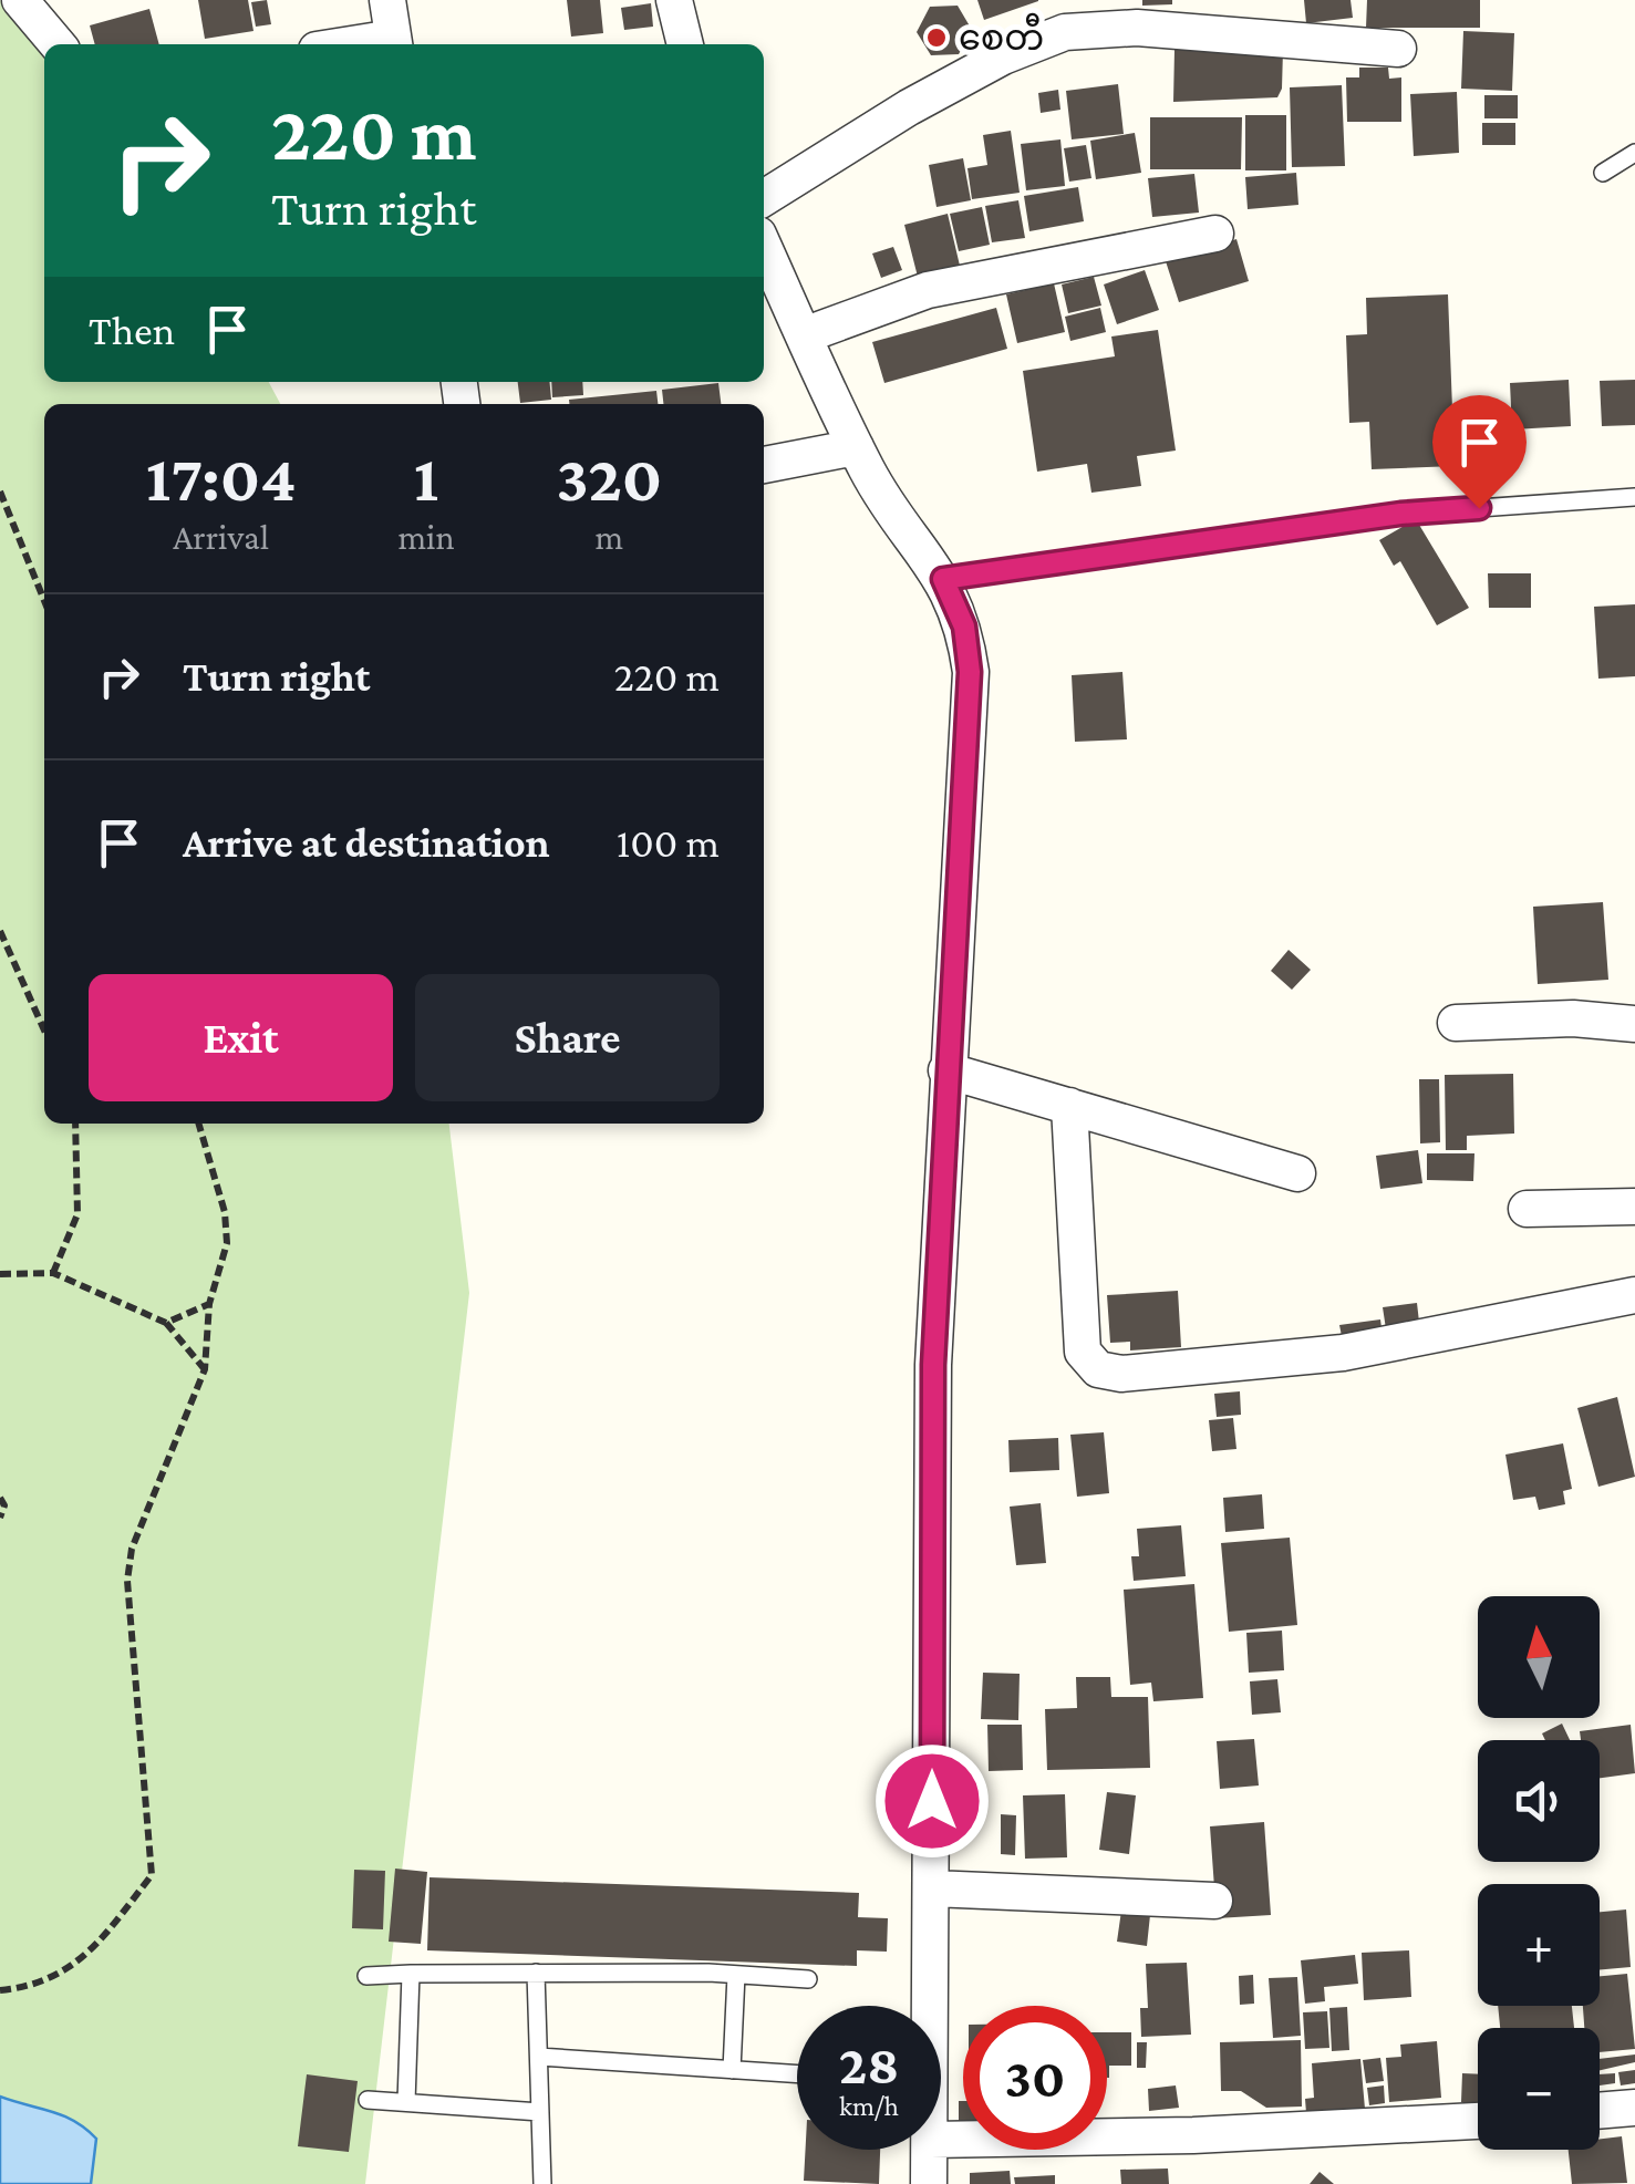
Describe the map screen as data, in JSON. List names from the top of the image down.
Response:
{
  "places": ["စေတီ"],
  "north": "top",
  "page": {
    "turn": ["220 m", "Turn right"],
    "then": "Then",
    "eta": [
      "17:04",
      "Arrival",
      "1",
      "min",
      "320",
      "m"
    ],
    "list": [
      {
        "name": "Turn right",
        "value": "220 m"
      },
      {
        "name": "Arrive at destination",
        "value": "100 m"
      }
    ],
    "buttons": ["Exit", "Share"],
    "map_buttons": ["+", "−"],
    "speed": "28 km/h",
    "limit": "30"
  }
}
